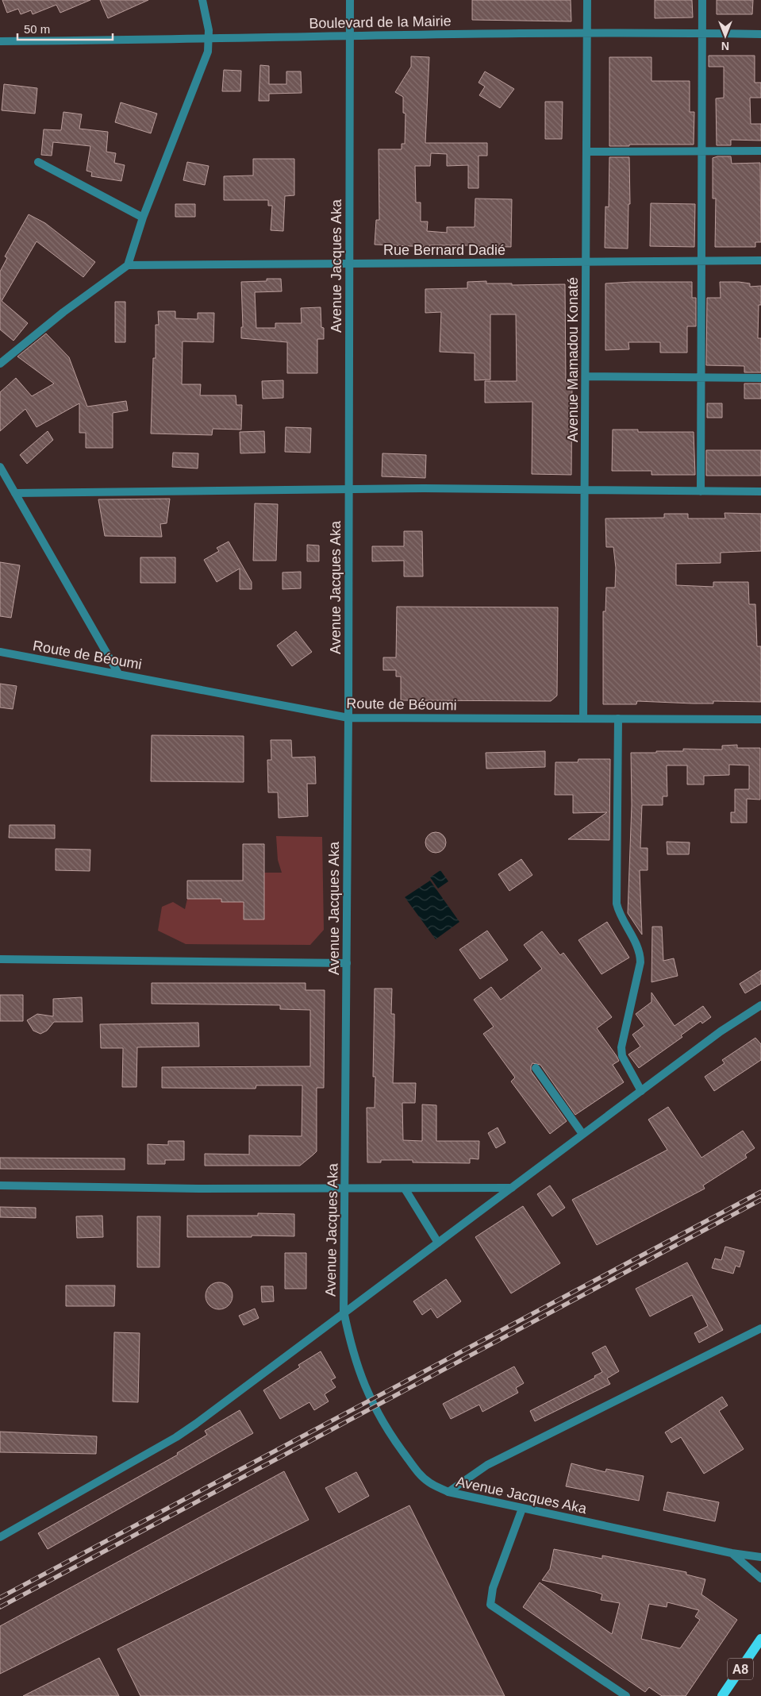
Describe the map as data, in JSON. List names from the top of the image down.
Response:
{
  "streets": {
    "main road": ["A8"],
    "street": [
      "Boulevard de la Mairie",
      "Rue Bernard Dadié",
      "Avenue Jacques Aka",
      "Avenue Mamadou Konaté",
      "Route de Béoumi"
    ]
  },
  "crossings": [
    ["Boulevard de la Mairie", "Avenue Jacques Aka"],
    ["Boulevard de la Mairie", "Avenue Mamadou Konaté"],
    ["Rue Bernard Dadié", "Avenue Jacques Aka"],
    ["Rue Bernard Dadié", "Avenue Mamadou Konaté"],
    ["Avenue Jacques Aka", "Route de Béoumi"],
    ["Avenue Mamadou Konaté", "Route de Béoumi"]
  ],
  "scale_bar": "50 m",
  "north": "bottom"
}
